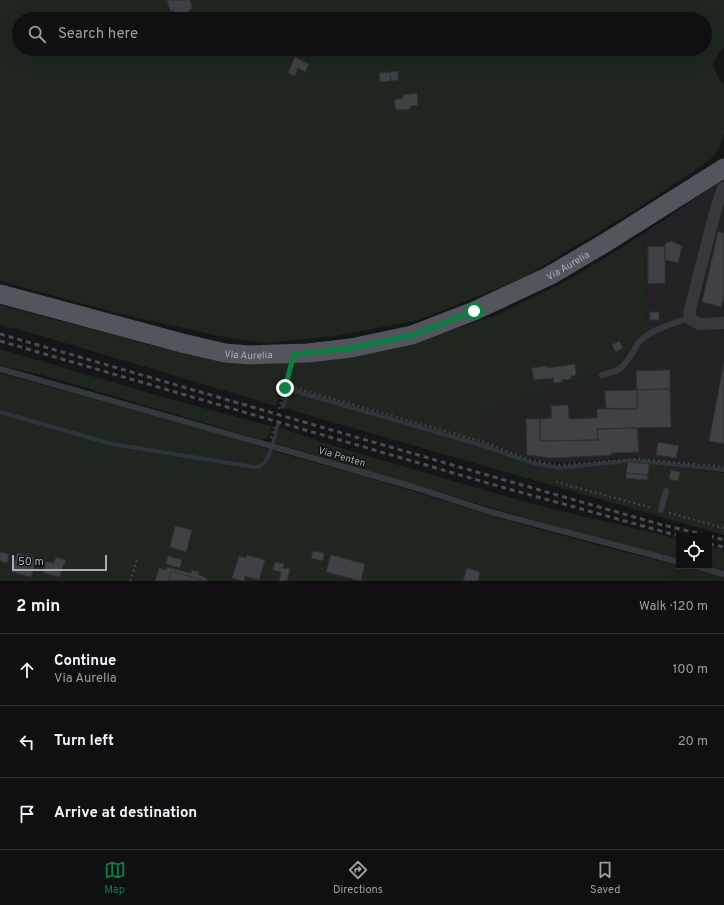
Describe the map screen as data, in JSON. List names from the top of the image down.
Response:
{
  "streets": {
    "main road": ["Via Aurelia"],
    "lane": ["Via Penten"]
  },
  "scale_bar": "50 m",
  "page": {
    "search": "Search here",
    "scale": "50 m",
    "heading": ["2 min", "Walk · 120 m"],
    "list": [
      ["Continue", "Via Aurelia", "100 m"],
      ["Turn left", "20 m"],
      "Arrive at destination"
    ],
    "nav": ["Map", "Directions", "Saved"]
  }
}
